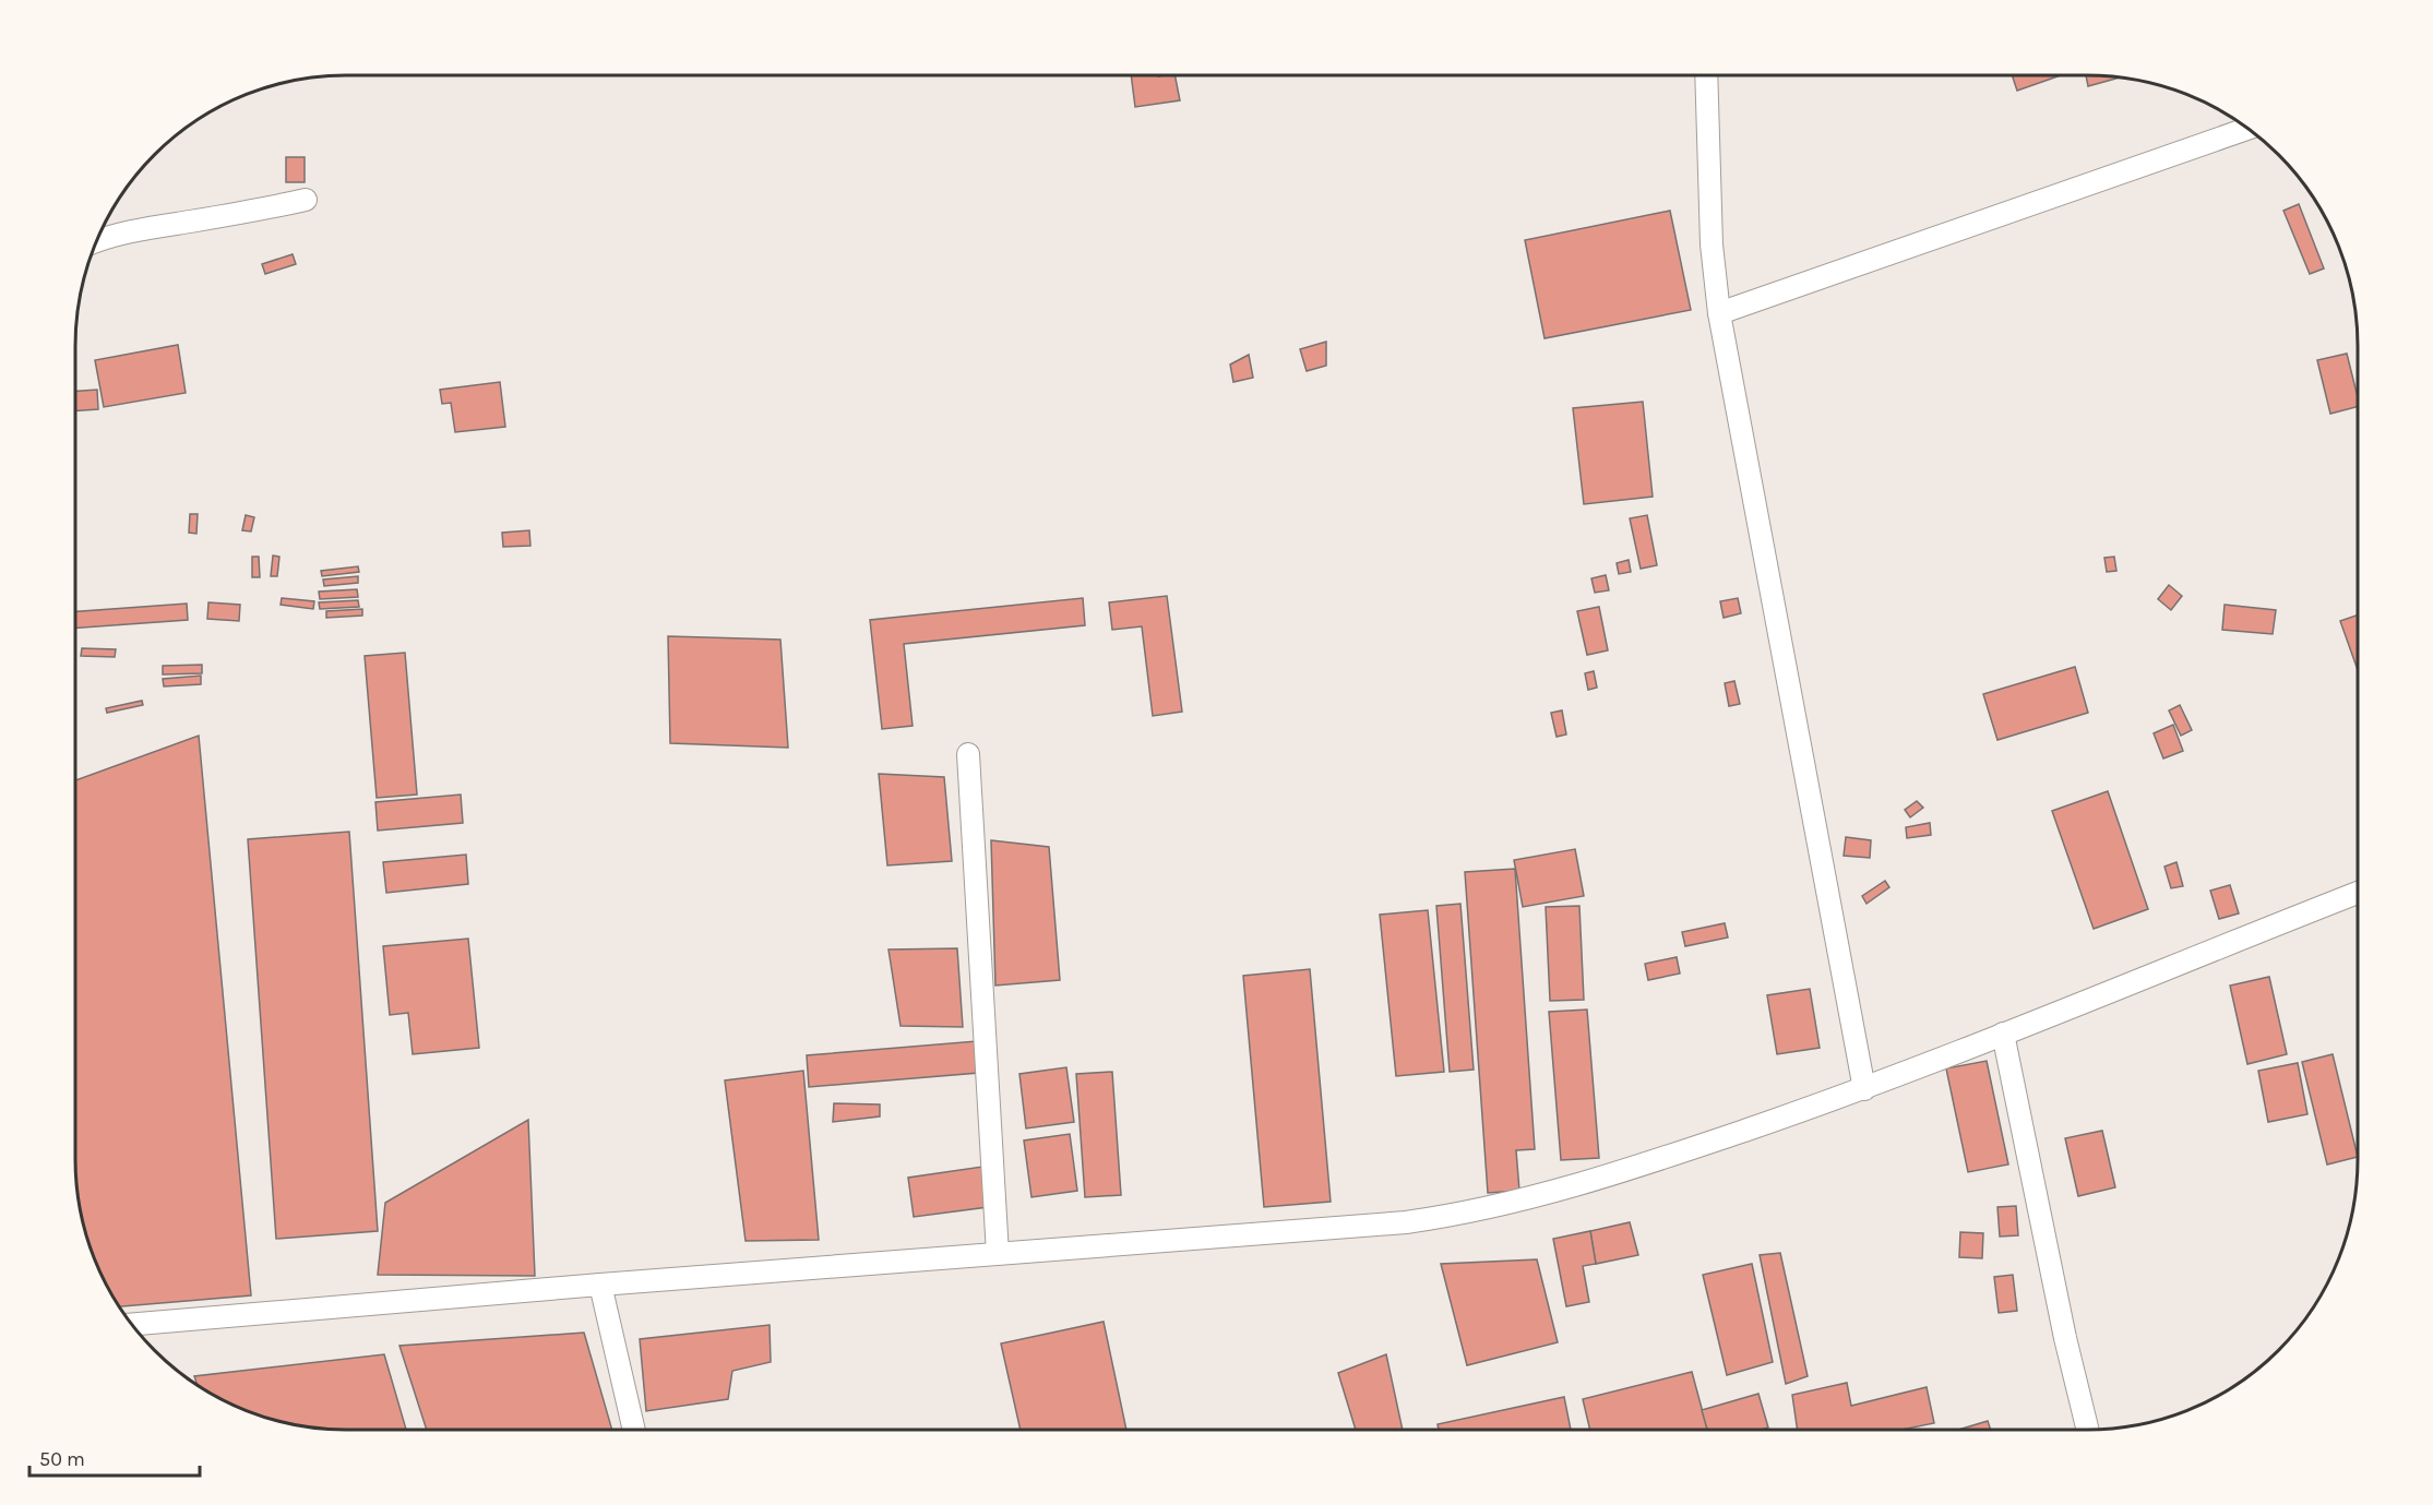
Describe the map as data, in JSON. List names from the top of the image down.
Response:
{
  "scale_bar": "50 m"
}
